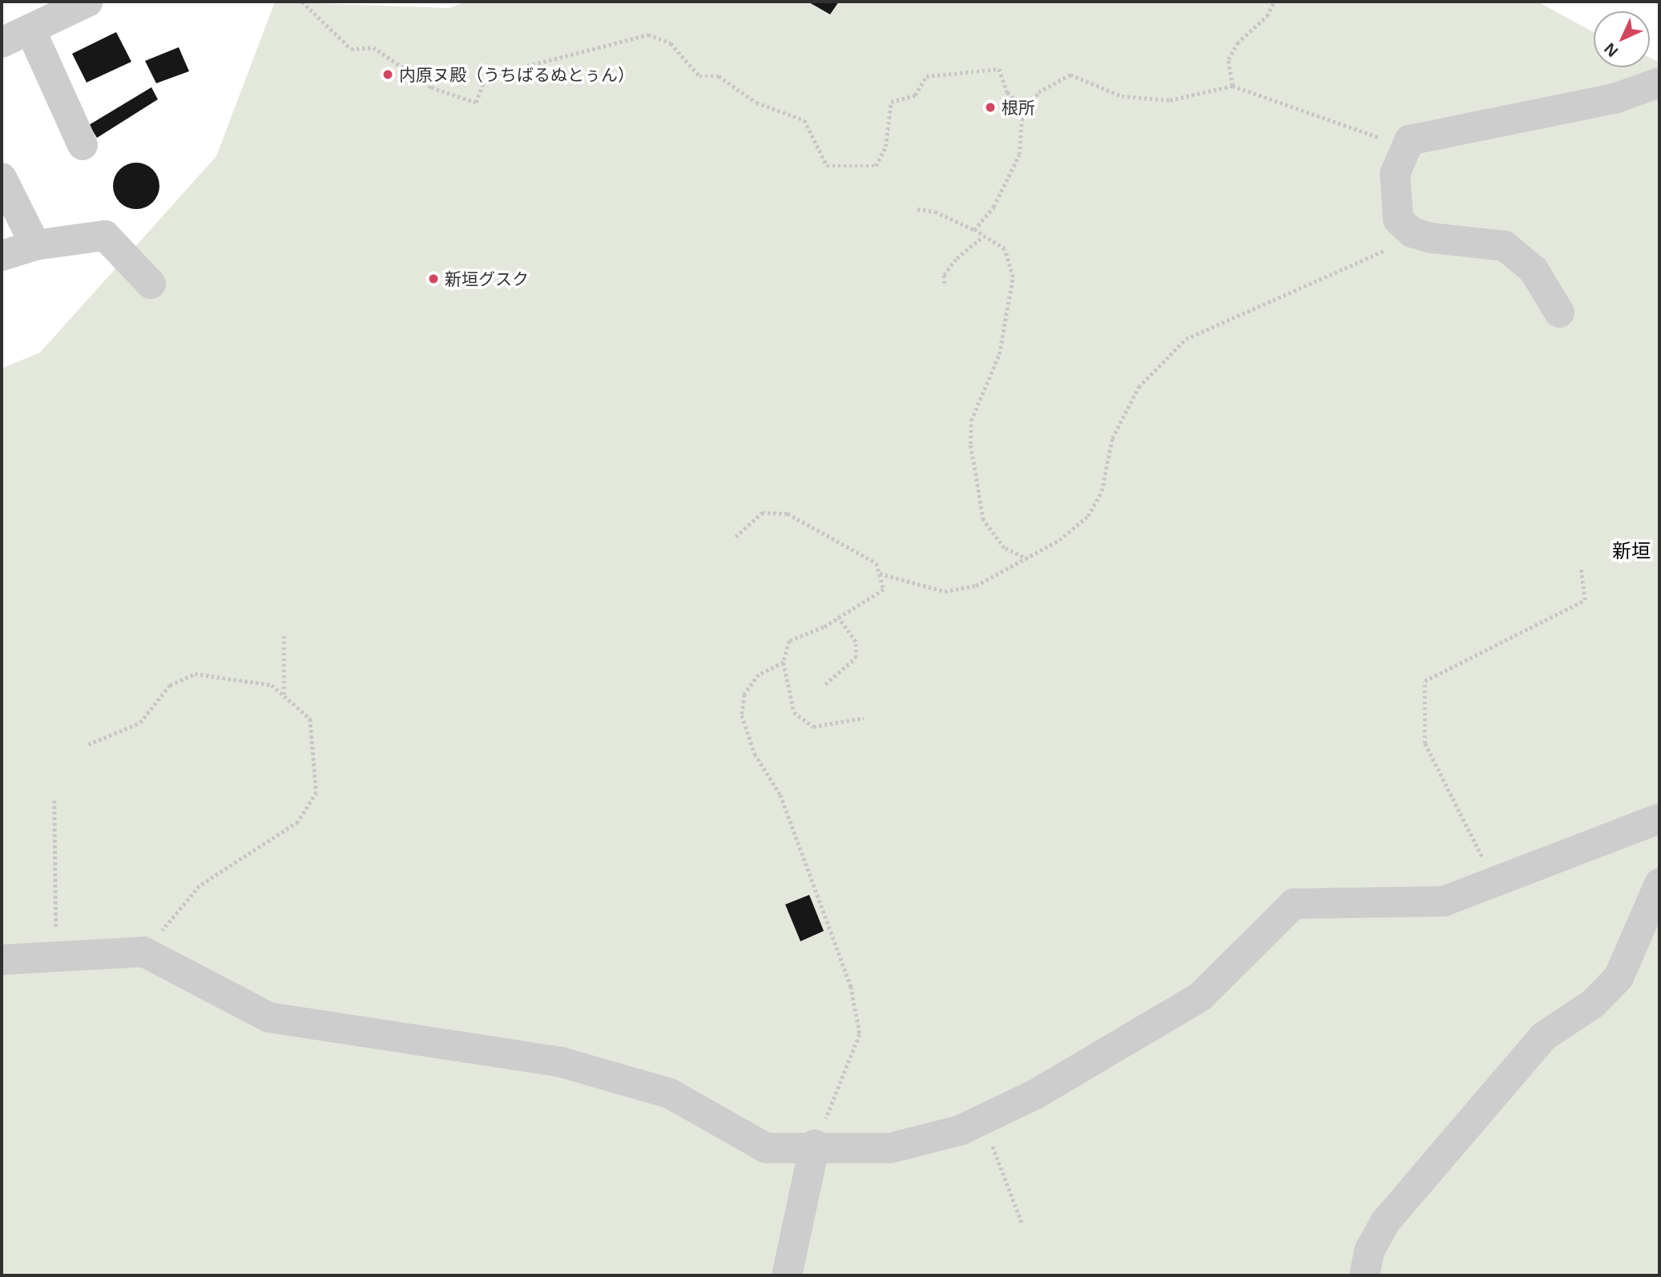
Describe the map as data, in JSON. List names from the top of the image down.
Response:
{
  "districts": ["新垣"],
  "places": ["内原ヌ殿（うちばるぬとぅん）", "根所", "新垣グスク"],
  "north": "bottom left"
}
